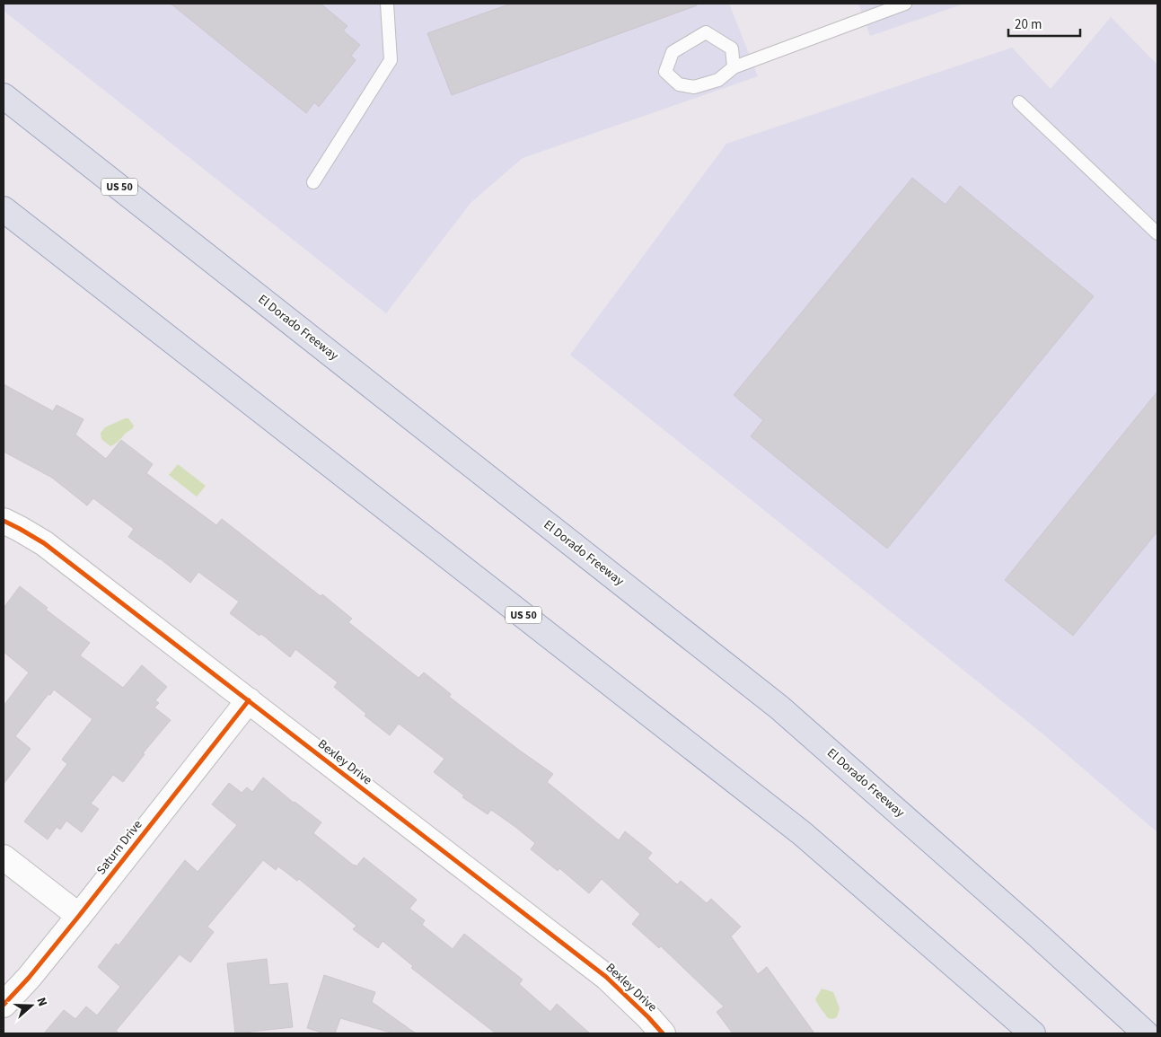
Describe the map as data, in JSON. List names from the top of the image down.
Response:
{
  "streets": {
    "highway": ["US 50", "El Dorado Freeway"],
    "street": ["Bexley Drive", "Saturn Drive"]
  },
  "crossings": [
    ["Bexley Drive", "Saturn Drive"]
  ],
  "scale_bar": "20 m",
  "north": "right"
}
